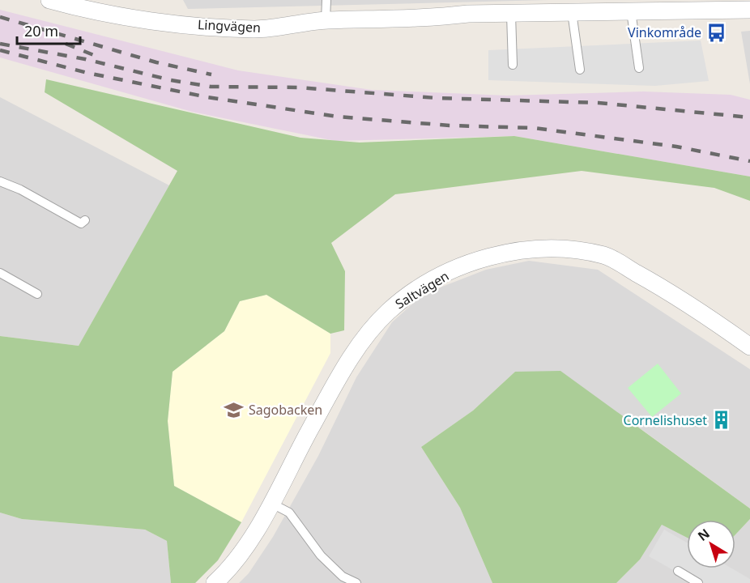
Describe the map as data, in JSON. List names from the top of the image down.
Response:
{
  "streets": {
    "street": ["Lingvägen", "Saltvägen"]
  },
  "places": {
    "bus stop": ["Vinkområde"],
    "school or university": ["Sagobacken"],
    "building": ["Cornelishuset"]
  },
  "scale_bar": "20 m",
  "north": "top left"
}
